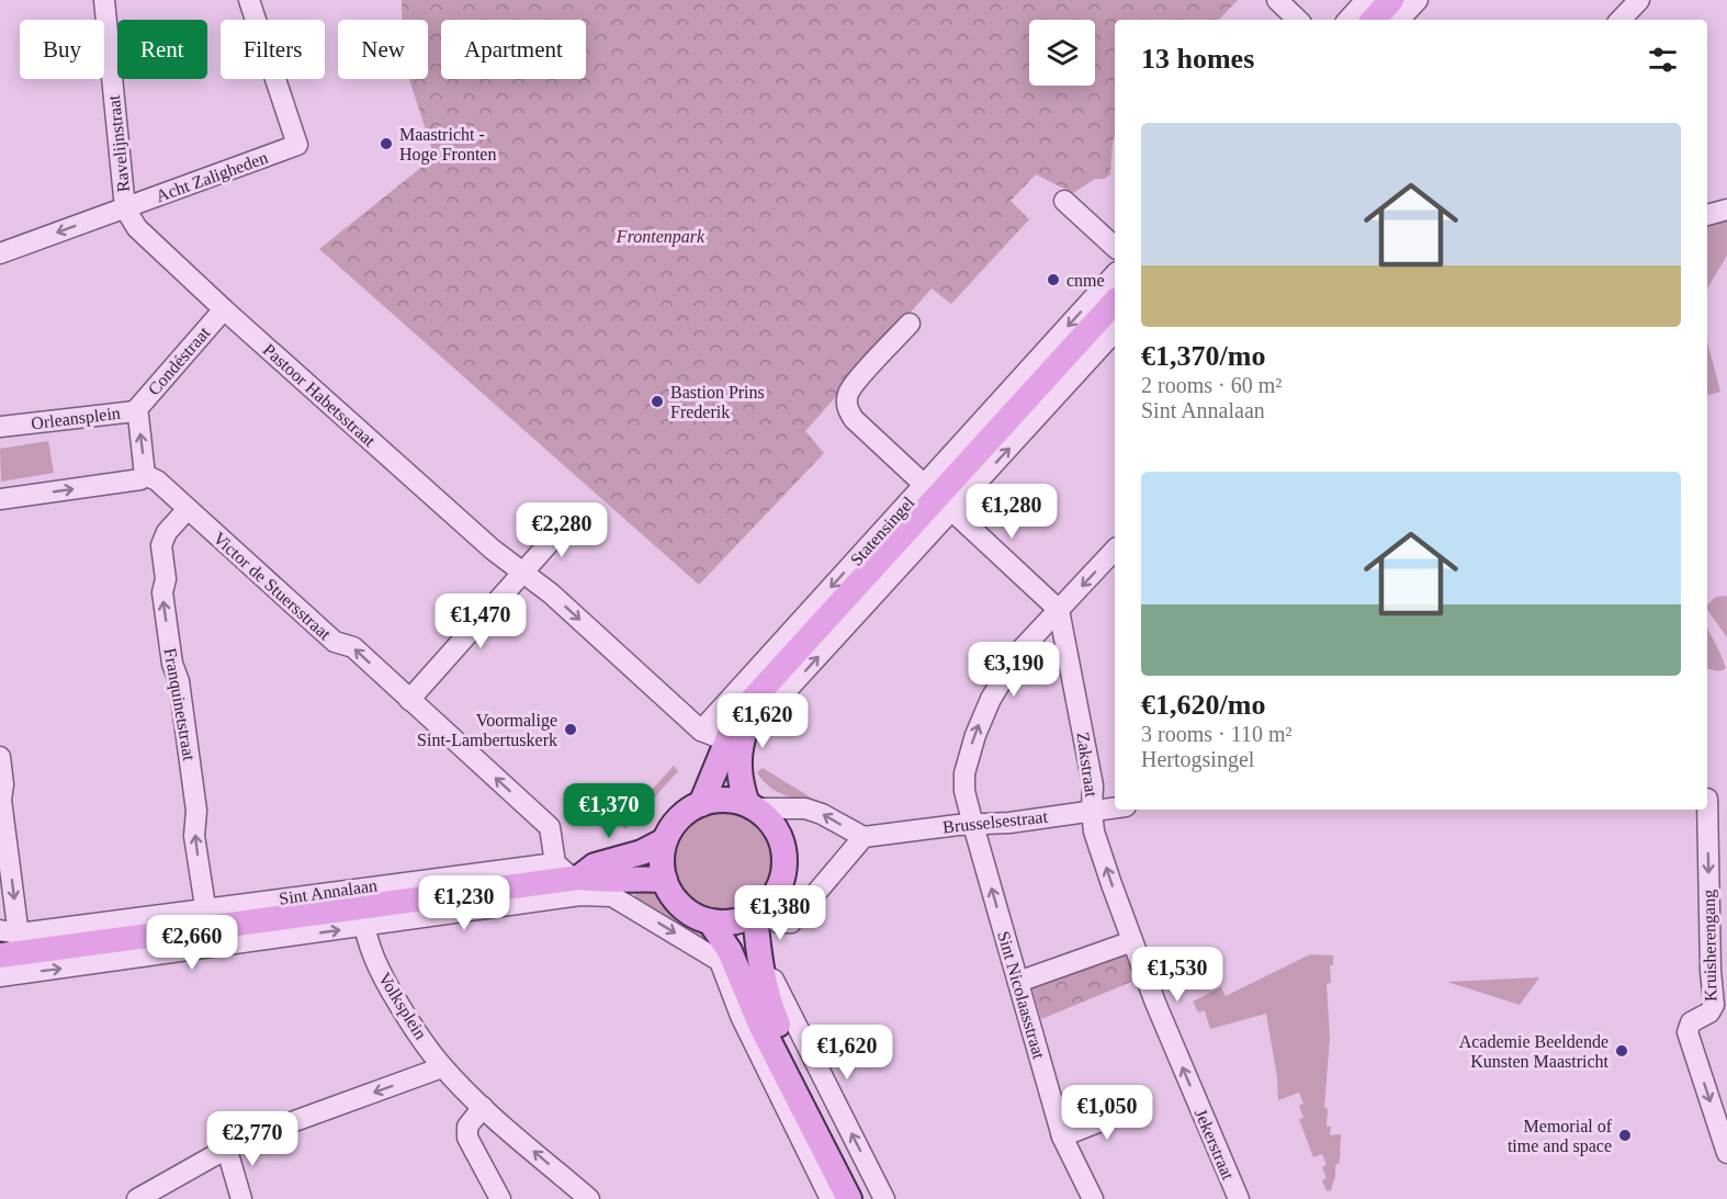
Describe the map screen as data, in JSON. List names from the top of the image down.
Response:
{
  "streets": {
    "main road": ["Statensingel", "Sint Annalaan"],
    "street": [
      "Ravelijnstraat",
      "Acht Zaligheden",
      "Condéstraat",
      "Pastoor Habetsstraat",
      "Orleansplein",
      "Victor de Stuersstraat",
      "Franquinetstraat",
      "Zakstraat",
      "Brusselsestraat",
      "Kruisherengang",
      "Sint Nicolaasstraat",
      "Volksplein",
      "Jekerstraat"
    ]
  },
  "crossings": [
    ["Ravelijnstraat", "Acht Zaligheden"],
    ["Ravelijnstraat", "Pastoor Habetsstraat"],
    ["Acht Zaligheden", "Pastoor Habetsstraat"],
    ["Condéstraat", "Pastoor Habetsstraat"],
    ["Condéstraat", "Orleansplein"],
    ["Pastoor Habetsstraat", "Statensingel"],
    ["Orleansplein", "Victor de Stuersstraat"],
    ["Statensingel", "Sint Annalaan"],
    ["Victor de Stuersstraat", "Franquinetstraat"],
    ["Victor de Stuersstraat", "Sint Annalaan"],
    ["Franquinetstraat", "Sint Annalaan"],
    ["Zakstraat", "Brusselsestraat"],
    ["Zakstraat", "Sint Nicolaasstraat"],
    ["Zakstraat", "Jekerstraat"],
    ["Brusselsestraat", "Sint Nicolaasstraat"],
    ["Brusselsestraat", "Jekerstraat"],
    ["Sint Annalaan", "Volksplein"]
  ],
  "one_way": [
    "Victor de Stuersstraat",
    "Franquinetstraat",
    "Kruisherengang",
    "Volksplein",
    "Jekerstraat"
  ],
  "parks": ["Frontenpark"],
  "places": [
    "Maastricht - Hoge Fronten",
    "cnme",
    "Bastion Prins Frederik",
    "Voormalige Sint-Lambertuskerk",
    "Academie Beeldende Kunsten Maastricht",
    "Memorial of time and space"
  ],
  "page": {
    "chip": [
      "Buy",
      "Rent",
      "Filters",
      "New",
      "Apartment"
    ],
    "heading": "13 homes",
    "list": [
      {
        "name": "€1,370/mo",
        "note": "2 rooms · 60 m² · Sint Annalaan"
      },
      {
        "name": "€1,620/mo",
        "note": "3 rooms · 110 m² · Hertogsingel"
      }
    ],
    "price": [
      "€1,280",
      "€2,280",
      "€1,470",
      "€3,190",
      "€1,620",
      "€1,370",
      "€1,230",
      "€1,380",
      "€2,660",
      "€1,530",
      "€1,620",
      "€1,050",
      "€2,770"
    ]
  }
}
